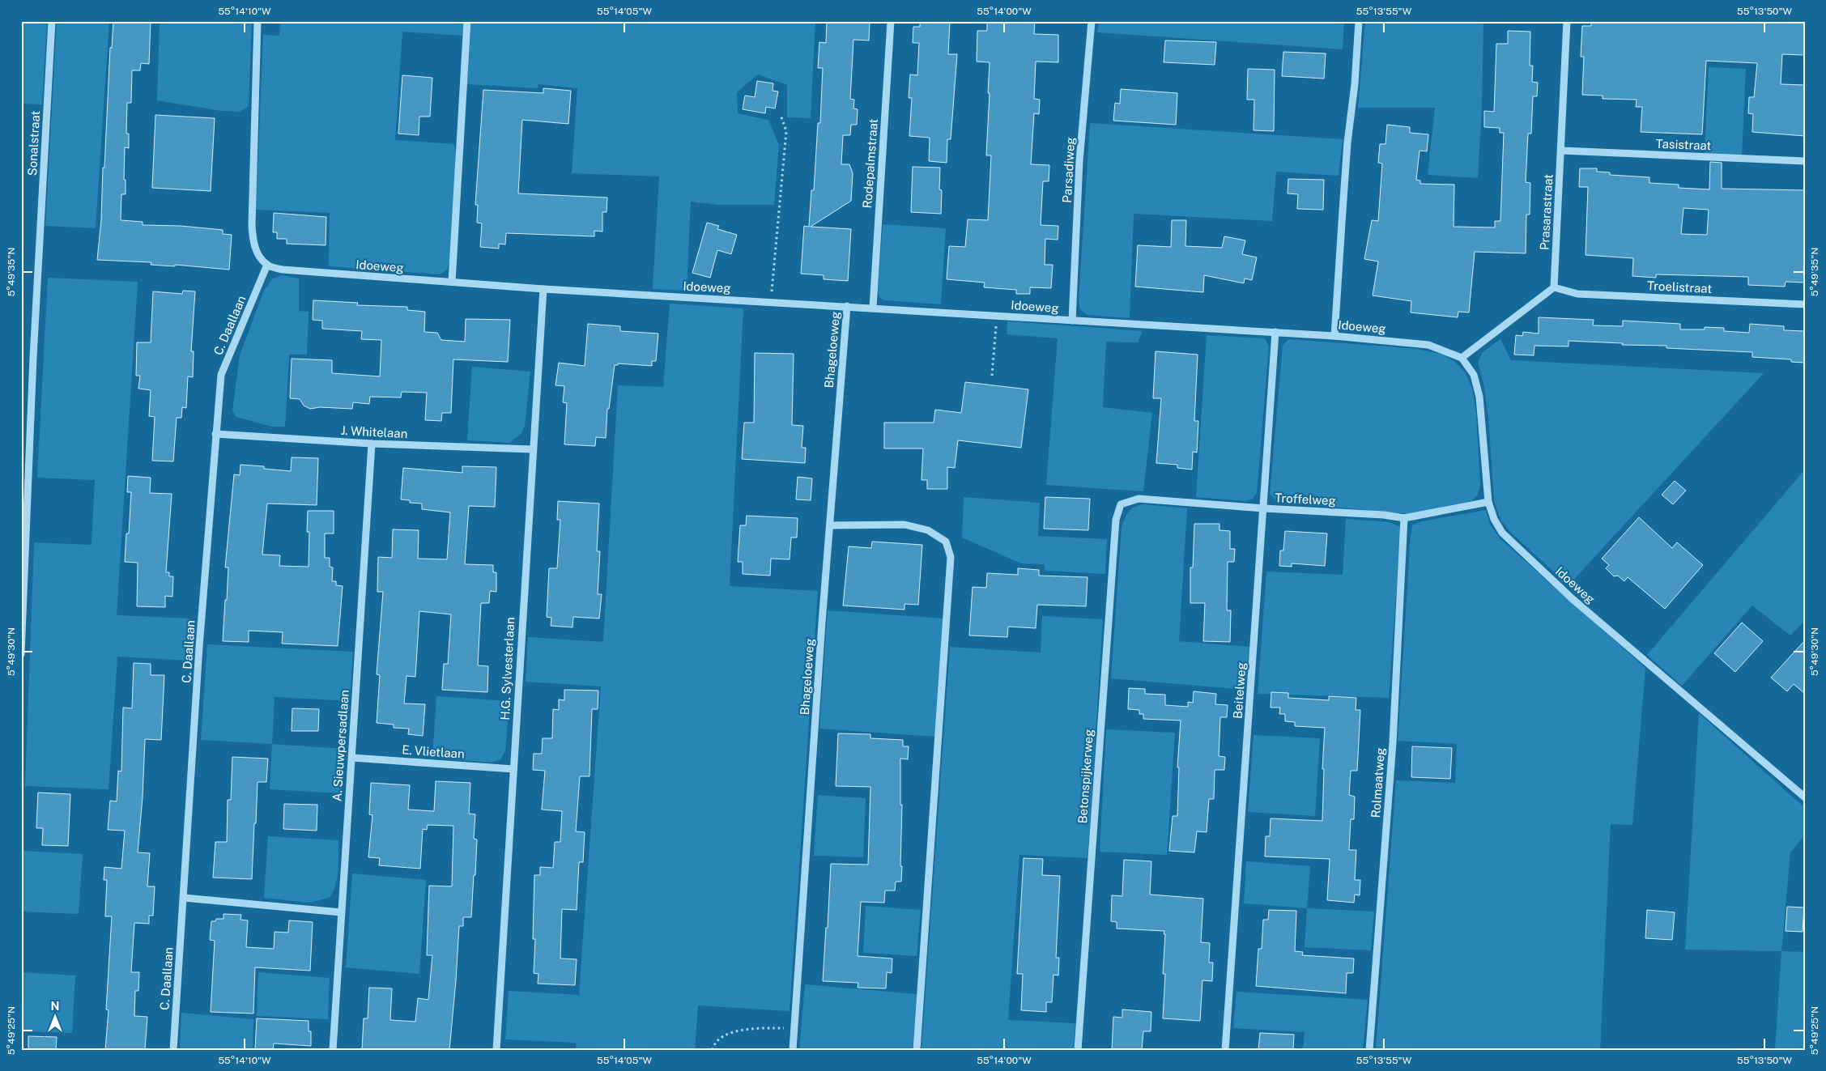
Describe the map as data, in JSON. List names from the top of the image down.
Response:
{
  "streets": {
    "street": [
      "Sonalstraat",
      "Tasistraat",
      "Rodepalmstraat",
      "Parsadiweg",
      "Prasarastraat",
      "Idoeweg",
      "Troelistraat",
      "C. Daallaan",
      "Bhageloeweg",
      "J. Whitelaan",
      "Troffelweg",
      "H.G. Sylvesterlaan",
      "Beitelweg",
      "A. Sieuwpersadlaan",
      "E. Vlietlaan",
      "Betonspijkerweg",
      "Rolmaatweg"
    ]
  },
  "crossings": [
    ["Tasistraat", "Prasarastraat"],
    ["Rodepalmstraat", "Idoeweg"],
    ["Parsadiweg", "Idoeweg"],
    ["Prasarastraat", "Troelistraat"],
    ["Idoeweg", "C. Daallaan"],
    ["Idoeweg", "Bhageloeweg"],
    ["Idoeweg", "Troffelweg"],
    ["Idoeweg", "H.G. Sylvesterlaan"],
    ["Idoeweg", "Beitelweg"],
    ["C. Daallaan", "J. Whitelaan"],
    ["J. Whitelaan", "H.G. Sylvesterlaan"],
    ["J. Whitelaan", "A. Sieuwpersadlaan"],
    ["Troffelweg", "Beitelweg"],
    ["Troffelweg", "Betonspijkerweg"],
    ["Troffelweg", "Rolmaatweg"],
    ["H.G. Sylvesterlaan", "E. Vlietlaan"],
    ["A. Sieuwpersadlaan", "E. Vlietlaan"]
  ],
  "north": "top",
  "coordinates": [
    "55°14'10\"W",
    "55°14'05\"W",
    "55°14'00\"W",
    "55°13'55\"W",
    "55°13'50\"W",
    "5°49'35\"N",
    "5°49'30\"N",
    "5°49'25\"N"
  ]
}
